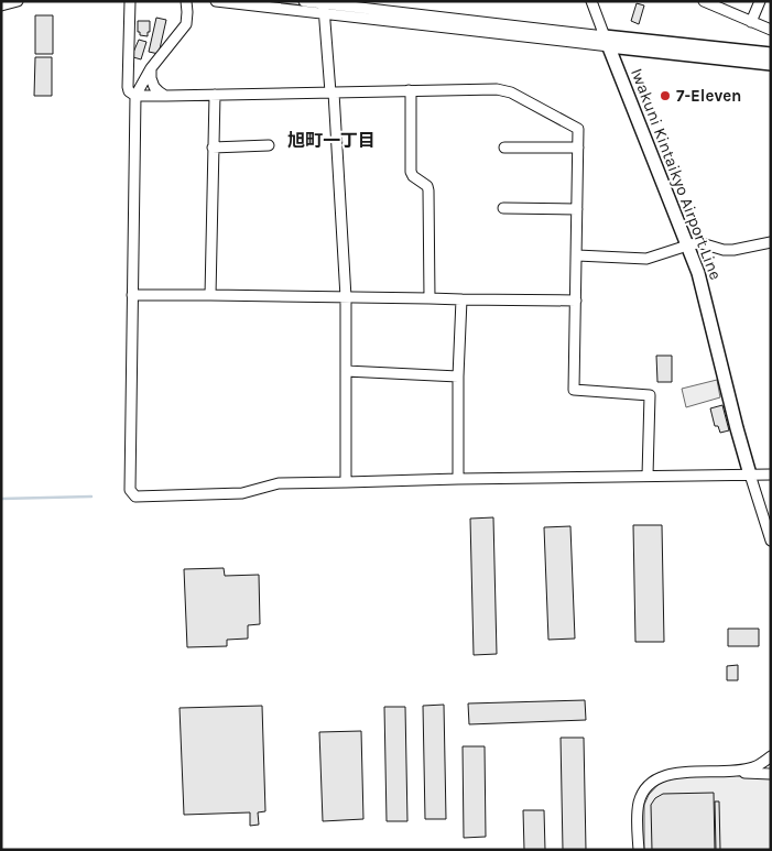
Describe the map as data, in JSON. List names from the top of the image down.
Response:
{
  "streets": {
    "main road": ["Iwakuni Kintaikyo Airport Line"]
  },
  "districts": ["旭町一丁目"],
  "places": ["7-Eleven"]
}
